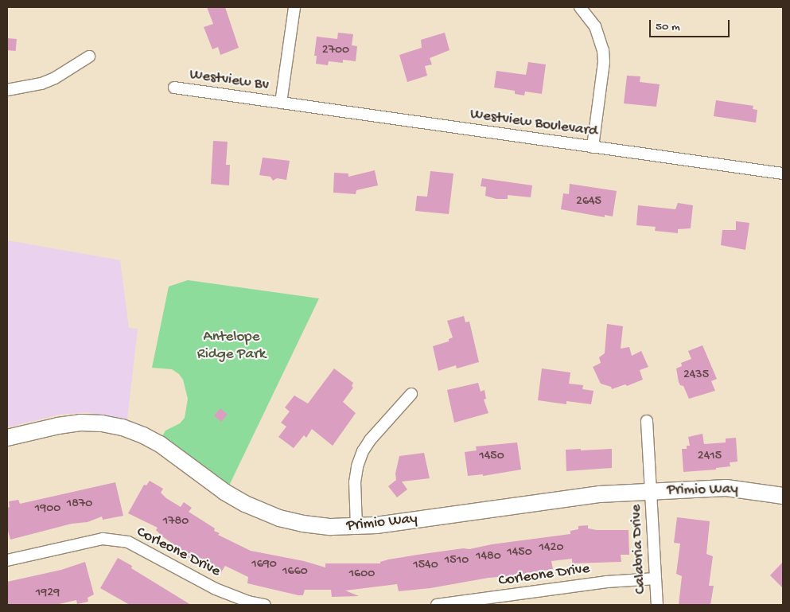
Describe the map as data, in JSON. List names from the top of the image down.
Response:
{
  "streets": {
    "street": [
      "Westview Bv",
      "Westview Boulevard",
      "Primio Way",
      "Calabria Drive",
      "Corleone Drive"
    ]
  },
  "crossings": [
    ["Westview Bv", "Westview Boulevard"],
    ["Primio Way", "Calabria Drive"],
    ["Calabria Drive", "Corleone Drive"]
  ],
  "parks": ["Antelope Ridge Park"],
  "house_numbers": [
    "2700",
    "2645",
    "2435",
    "1450",
    "2415",
    "1870",
    "1900",
    "1780",
    "1420",
    "1450",
    "1480",
    "1510",
    "1690",
    "1540",
    "1660",
    "1600",
    "1929"
  ],
  "scale_bar": "50 m"
}
